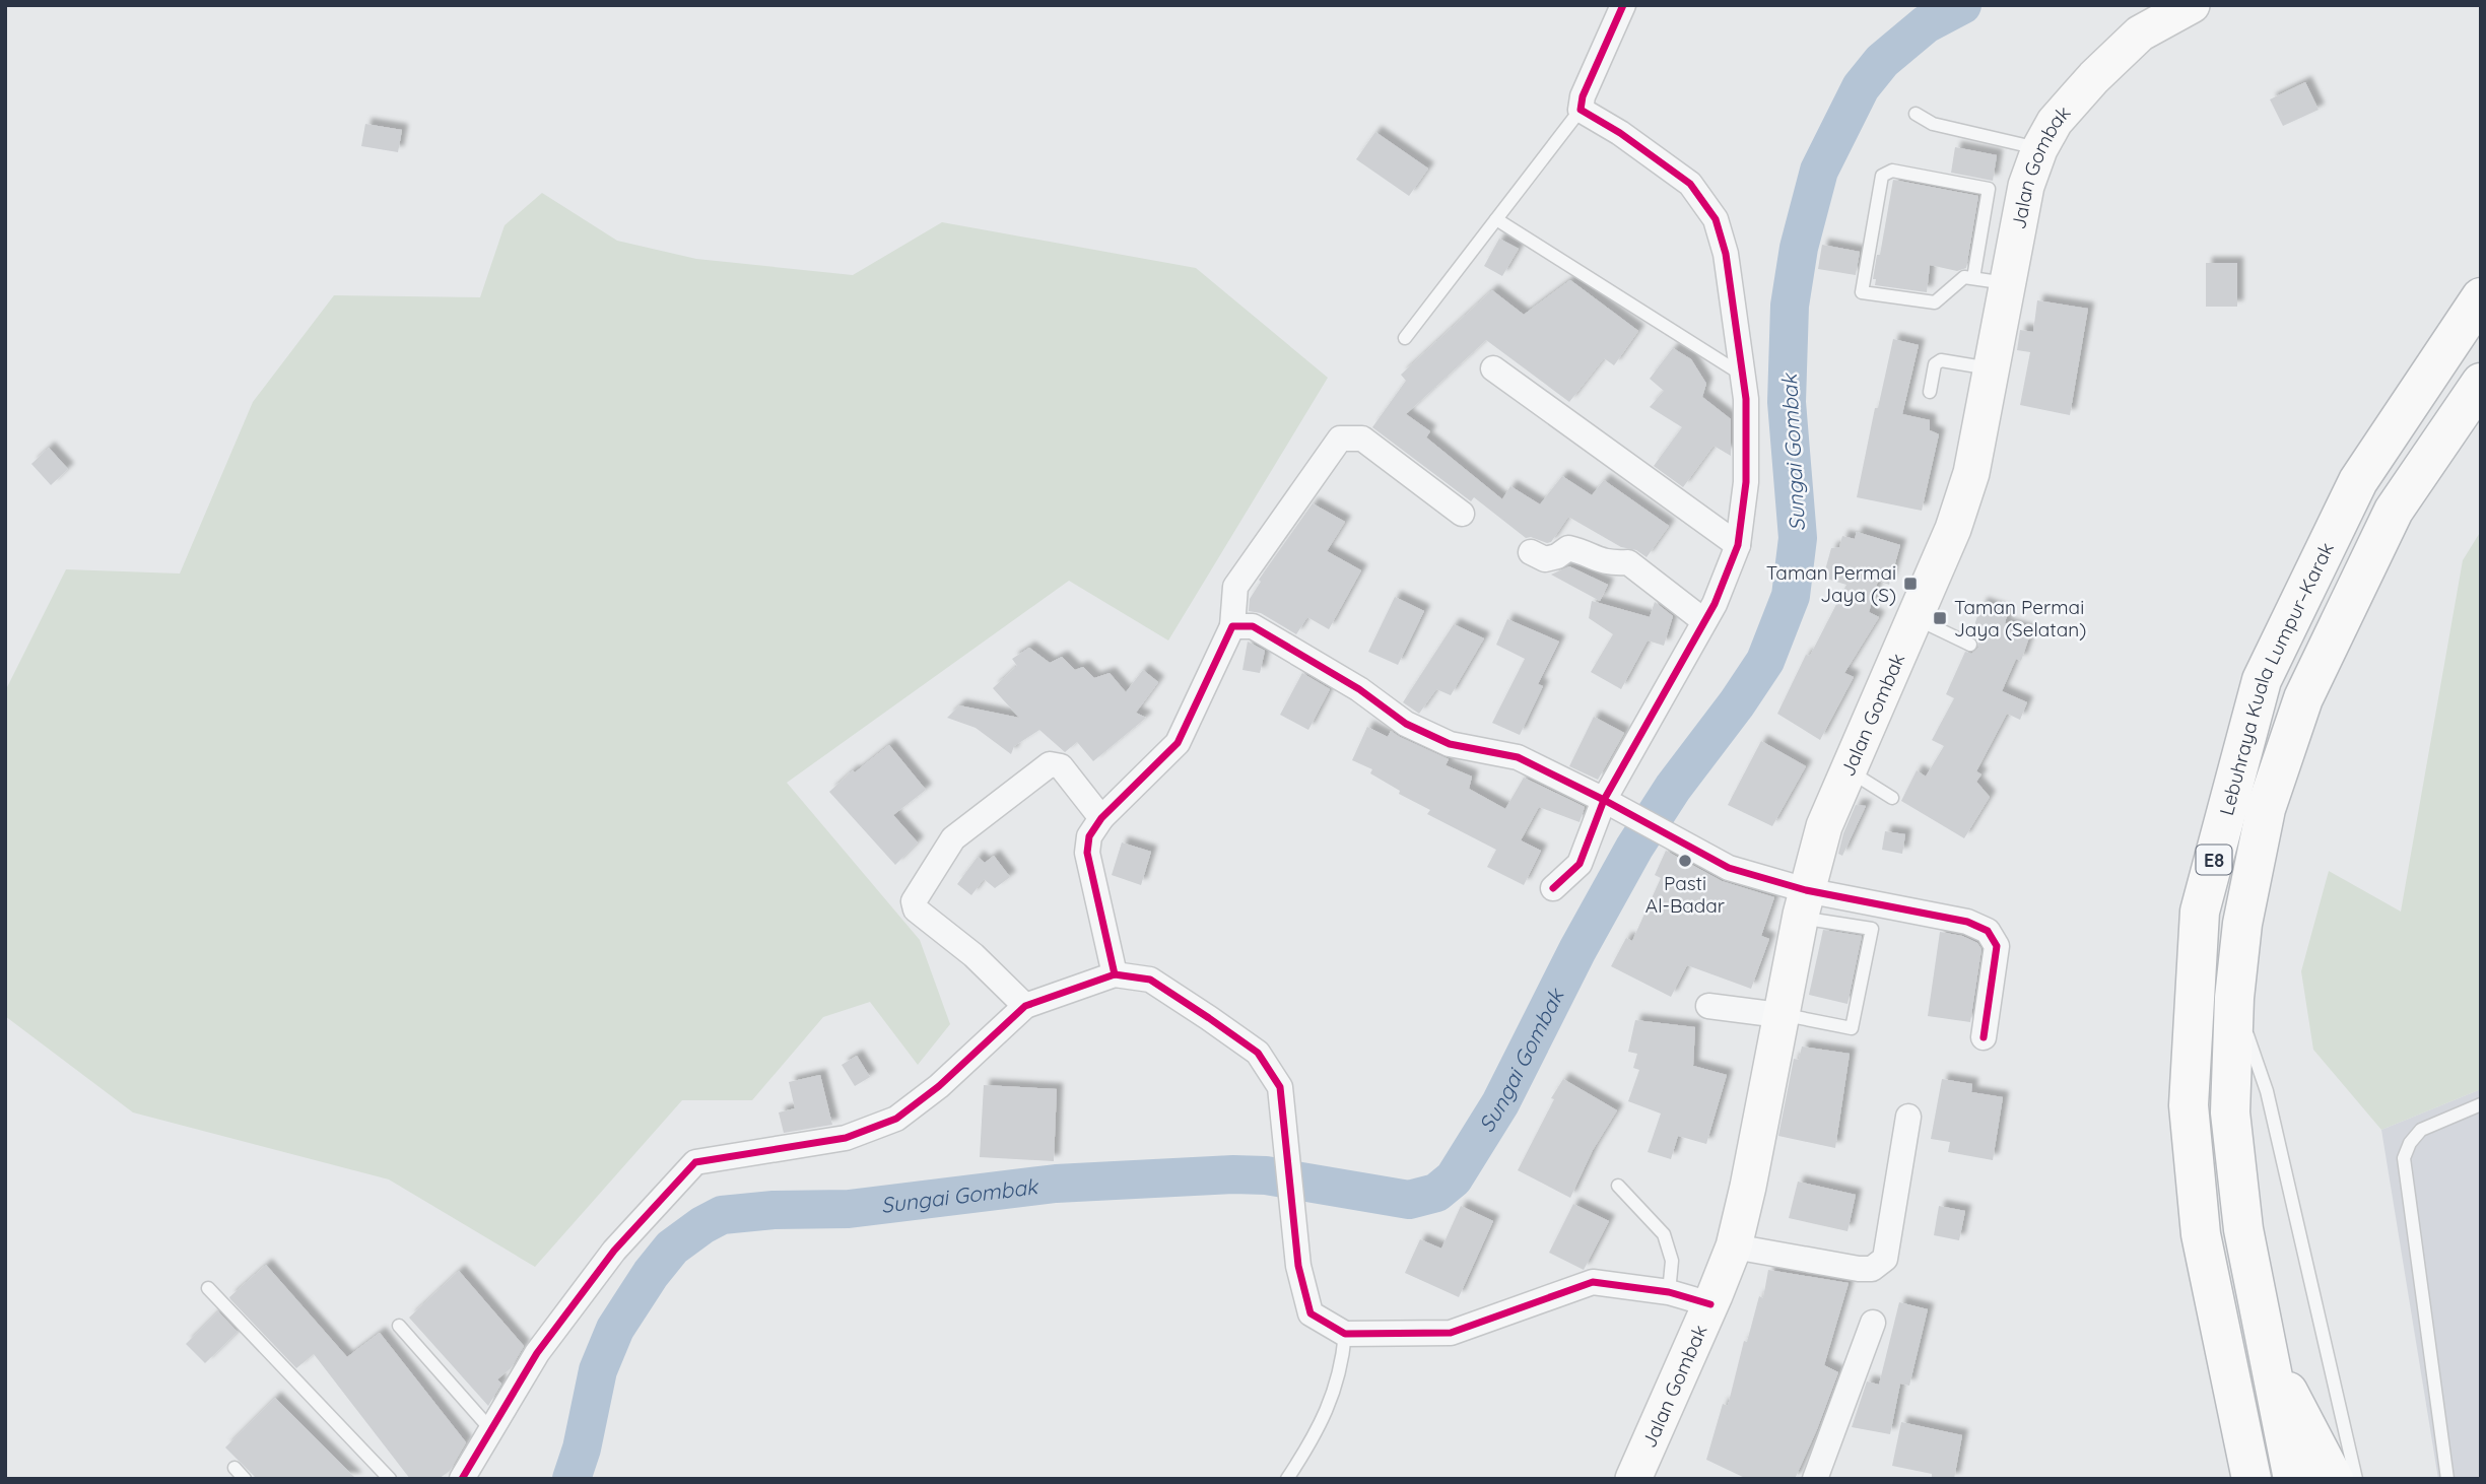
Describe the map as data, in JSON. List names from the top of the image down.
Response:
{
  "streets": {
    "highway": ["Lebuhraya Kuala Lumpur–Karak", "E8"],
    "main road": ["Jalan Gombak"]
  },
  "water": ["Sungai Gombak"],
  "places": {
    "transit": ["Taman Permai Jaya (S)", "Taman Permai Jaya (Selatan)"],
    "other": ["Pasti Al-Badar"]
  }
}
